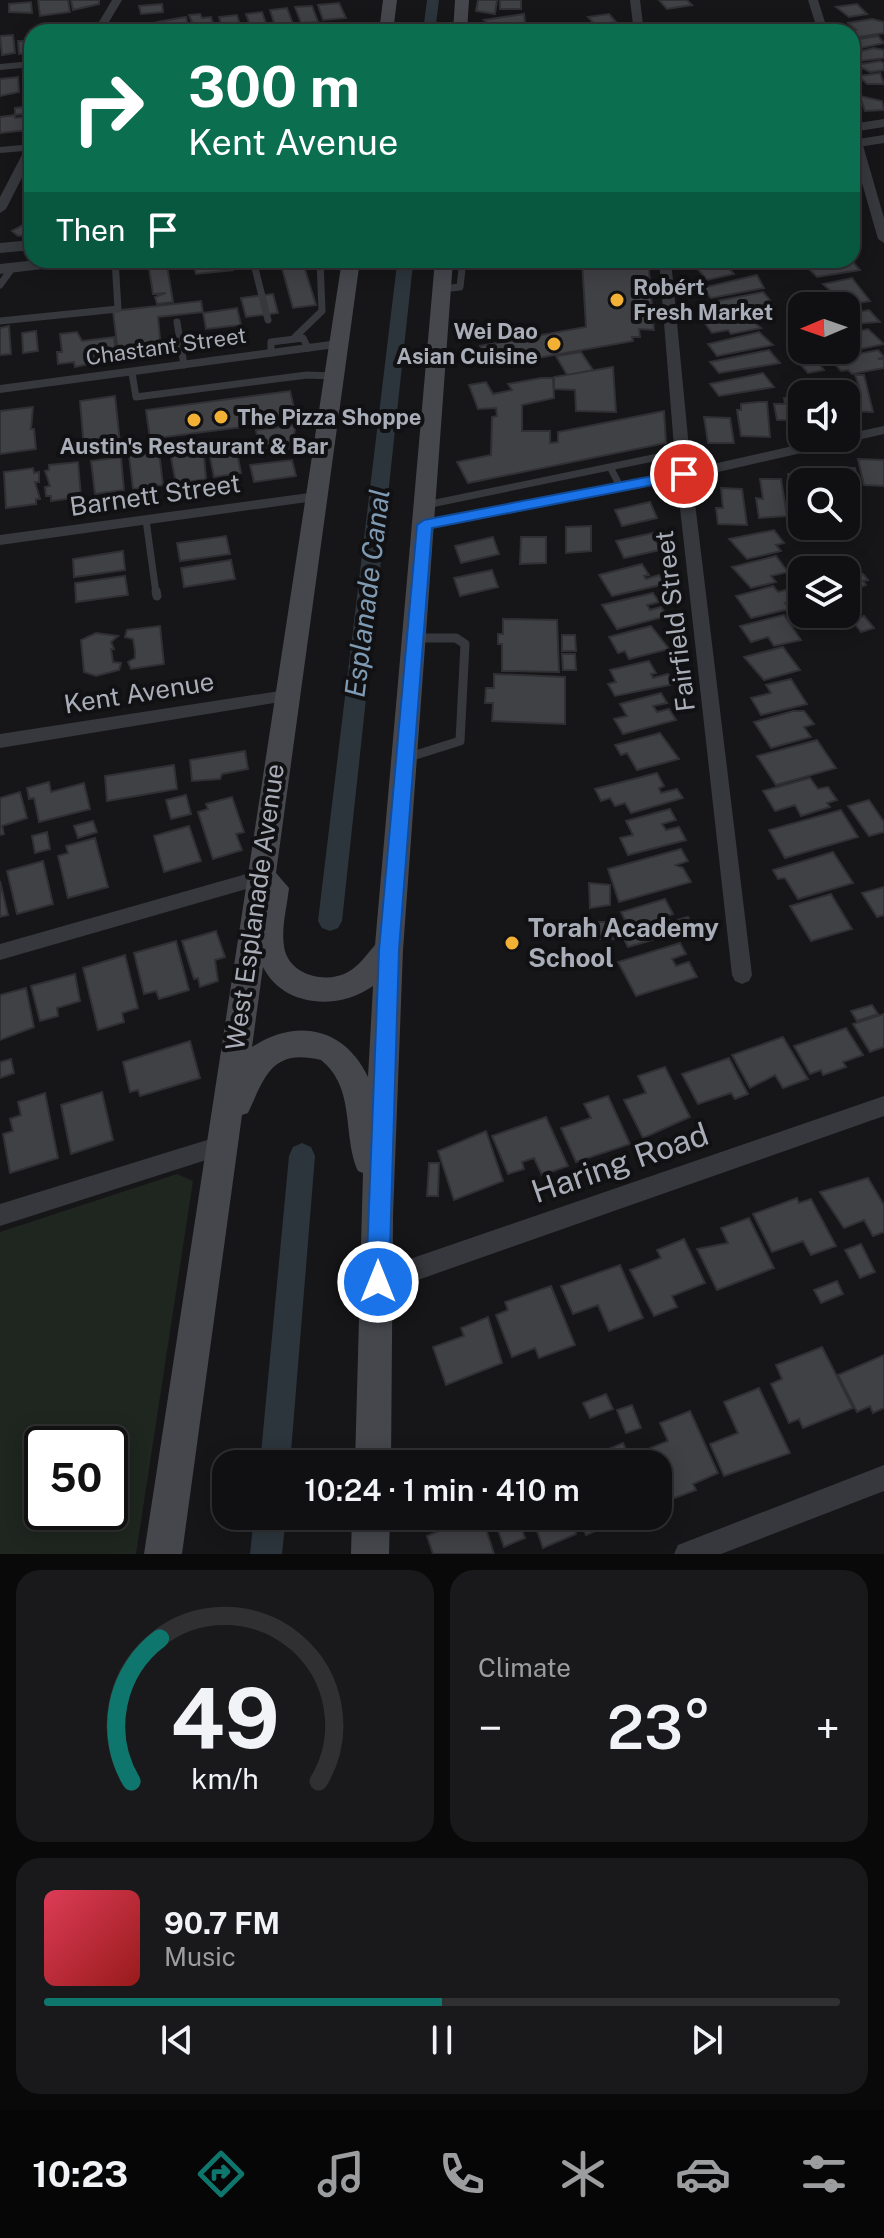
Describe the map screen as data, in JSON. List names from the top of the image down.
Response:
{
  "streets": {
    "main road": ["West Esplanade Avenue"],
    "street": [
      "Chastant Street",
      "Barnett Street",
      "Fairfield Street",
      "Kent Avenue",
      "Haring Road"
    ]
  },
  "crossings": [
    ["Chastant Street", "West Esplanade Avenue"],
    ["Barnett Street", "West Esplanade Avenue"],
    ["Kent Avenue", "West Esplanade Avenue"]
  ],
  "water": ["Esplanade Canal"],
  "places": [
    "Robért Fresh Market",
    "Wei Dao Asian Cuisine",
    "The Pizza Shoppe",
    "Austin's Restaurant & Bar",
    "Torah Academy School"
  ],
  "north": "left",
  "page": {
    "turn": ["300 m", "Kent Avenue"],
    "then": "Then",
    "limit": "50",
    "trip": "10:24 · 1 min · 410 m",
    "tile": "Climate",
    "heat": ["−", "23°", "+"],
    "song": ["90.7 FM", "Music"],
    "tabs": "10:23",
    "gauge": ["49", "km/h"]
  }
}
